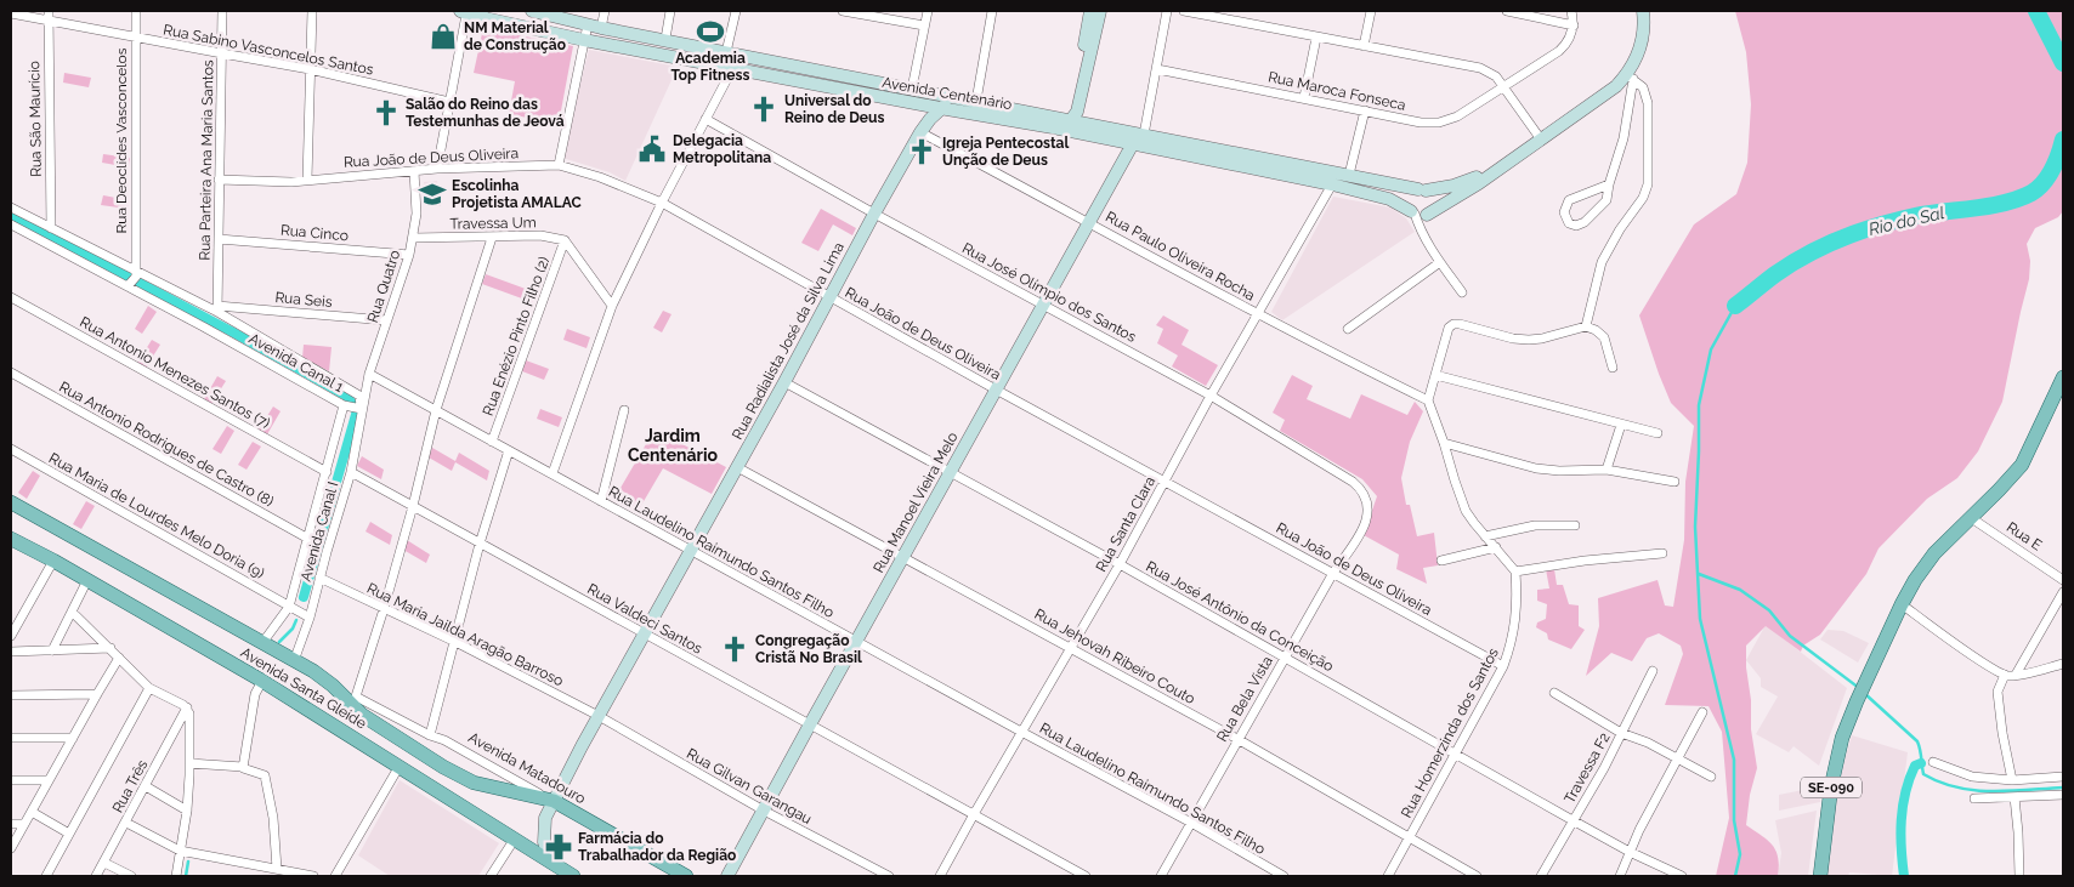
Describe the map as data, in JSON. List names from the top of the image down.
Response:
{
  "streets": {
    "main road": ["Avenida Santa Gleide", "Avenida Matadouro", "SE-090"],
    "street": [
      "Rua Sabino Vasconcelos Santos",
      "Rua Maroca Fonseca",
      "Avenida Centenário",
      "Rua São Maurício",
      "Rua Deoclídes Vasconcelos",
      "Rua João de Deus Oliveira",
      "Rua Parteira Ana Maria Santos",
      "Travessa Um",
      "Rua Cinco",
      "Rua Paulo Oliveira Rocha",
      "Rua Quatro",
      "Rua José Olímpio dos Santos",
      "Rua Seis",
      "Rua Enézio Pinto Filho (2)",
      "Rua Radialista José da Silva Lima",
      "Avenida Canal 1",
      "Rua Antonio Menezes Santos (7)",
      "Rua Antonio Rodrigues de Castro (8)",
      "Rua Manoel Vieira Melo",
      "Rua Maria de Lourdes Melo Doria (9)",
      "Rua Santa Clara",
      "Avenida Canal I",
      "Rua E",
      "Rua Laudelino Raimundo Santos Filho",
      "Rua José Antônio da Conceição",
      "Rua Valdeci Santos",
      "Rua Maria Jailda Aragão Barroso",
      "Rua Jehovah Ribeiro Couto",
      "Rua Bela Vista",
      "Rua Homerzinda dos Santos",
      "Travessa F2",
      "Rua Três",
      "Rua Gilvan Garangau"
    ]
  },
  "crossings": [
    ["Rua Sabino Vasconcelos Santos", "Rua São Maurício"],
    ["Rua Sabino Vasconcelos Santos", "Rua Deoclídes Vasconcelos"],
    ["Rua Sabino Vasconcelos Santos", "Rua Parteira Ana Maria Santos"],
    ["Avenida Centenário", "Rua Radialista José da Silva Lima"],
    ["Avenida Centenário", "Rua Manoel Vieira Melo"],
    ["Avenida Centenário", "Rua Santa Clara"],
    ["Rua São Maurício", "Avenida Canal 1"],
    ["Rua Deoclídes Vasconcelos", "Avenida Canal 1"],
    ["Rua João de Deus Oliveira", "Rua Parteira Ana Maria Santos"],
    ["Rua João de Deus Oliveira", "Rua Quatro"],
    ["Rua João de Deus Oliveira", "Rua Radialista José da Silva Lima"],
    ["Rua João de Deus Oliveira", "Rua Manoel Vieira Melo"],
    ["Rua João de Deus Oliveira", "Rua Santa Clara"],
    ["Rua João de Deus Oliveira", "Rua Bela Vista"],
    ["Rua João de Deus Oliveira", "Rua Homerzinda dos Santos"],
    ["Rua Parteira Ana Maria Santos", "Rua Cinco"],
    ["Rua Parteira Ana Maria Santos", "Rua Seis"],
    ["Rua Parteira Ana Maria Santos", "Avenida Canal 1"],
    ["Travessa Um", "Rua Quatro"],
    ["Travessa Um", "Rua Enézio Pinto Filho (2)"],
    ["Rua Cinco", "Rua Quatro"],
    ["Rua Paulo Oliveira Rocha", "Rua Radialista José da Silva Lima"],
    ["Rua Paulo Oliveira Rocha", "Rua Manoel Vieira Melo"],
    ["Rua Paulo Oliveira Rocha", "Rua Santa Clara"],
    ["Rua Quatro", "Rua Seis"],
    ["Rua Quatro", "Avenida Canal 1"],
    ["Rua Quatro", "Avenida Canal I"],
    ["Rua Quatro", "Rua Laudelino Raimundo Santos Filho"],
    ["Rua José Olímpio dos Santos", "Rua Radialista José da Silva Lima"],
    ["Rua José Olímpio dos Santos", "Rua Manoel Vieira Melo"],
    ["Rua José Olímpio dos Santos", "Rua Santa Clara"],
    ["Rua José Olímpio dos Santos", "Rua Bela Vista"],
    ["Rua Seis", "Avenida Canal 1"],
    ["Rua Enézio Pinto Filho (2)", "Rua Laudelino Raimundo Santos Filho"],
    ["Rua Radialista José da Silva Lima", "Rua Laudelino Raimundo Santos Filho"],
    ["Rua Radialista José da Silva Lima", "Rua José Antônio da Conceição"],
    ["Rua Radialista José da Silva Lima", "Rua Valdeci Santos"],
    ["Rua Radialista José da Silva Lima", "Rua Maria Jailda Aragão Barroso"],
    ["Rua Radialista José da Silva Lima", "Rua Jehovah Ribeiro Couto"],
    ["Rua Radialista José da Silva Lima", "Avenida Santa Gleide"],
    ["Rua Radialista José da Silva Lima", "Avenida Matadouro"],
    ["Rua Radialista José da Silva Lima", "Rua Gilvan Garangau"],
    ["Avenida Canal 1", "Rua Antonio Menezes Santos (7)"],
    ["Avenida Canal 1", "Rua Antonio Rodrigues de Castro (8)"],
    ["Avenida Canal 1", "Rua Maria de Lourdes Melo Doria (9)"],
    ["Avenida Canal 1", "Avenida Canal I"],
    ["Avenida Canal 1", "Avenida Santa Gleide"],
    ["Rua Manoel Vieira Melo", "Rua Laudelino Raimundo Santos Filho"],
    ["Rua Manoel Vieira Melo", "Rua José Antônio da Conceição"],
    ["Rua Manoel Vieira Melo", "Rua Valdeci Santos"],
    ["Rua Manoel Vieira Melo", "Rua Jehovah Ribeiro Couto"],
    ["Rua Manoel Vieira Melo", "Rua Gilvan Garangau"],
    ["Rua Maria de Lourdes Melo Doria (9)", "Avenida Canal I"],
    ["Rua Santa Clara", "Rua Laudelino Raimundo Santos Filho"],
    ["Rua Santa Clara", "Rua José Antônio da Conceição"],
    ["Rua Santa Clara", "Rua Valdeci Santos"],
    ["Rua Santa Clara", "Rua Jehovah Ribeiro Couto"],
    ["Avenida Canal I", "Rua Valdeci Santos"],
    ["Avenida Canal I", "Rua Maria Jailda Aragão Barroso"],
    ["Avenida Canal I", "Avenida Santa Gleide"],
    ["Rua E", "SE-090"],
    ["Rua Laudelino Raimundo Santos Filho", "Rua Bela Vista"],
    ["Rua José Antônio da Conceição", "Rua Bela Vista"],
    ["Rua José Antônio da Conceição", "Rua Homerzinda dos Santos"],
    ["Rua José Antônio da Conceição", "Travessa F2"],
    ["Rua Maria Jailda Aragão Barroso", "Rua Gilvan Garangau"],
    ["Rua Jehovah Ribeiro Couto", "Rua Bela Vista"],
    ["Rua Jehovah Ribeiro Couto", "Rua Homerzinda dos Santos"],
    ["Avenida Santa Gleide", "Avenida Matadouro"]
  ],
  "districts": ["Jardim Centenário"],
  "water": ["Rio do Sal"],
  "places": {
    "sports": ["Academia Top Fitness"],
    "shop": ["NM Material de Construção"],
    "church": [
      "Universal do Reino de Deus",
      "Salão do Reino das Testemunhas de Jeová",
      "Igreja Pentecostal Unção de Deus",
      "Congregação Cristã No Brasil"
    ],
    "public building": ["Delegacia Metropolitana"],
    "school or university": ["Escolinha Projetista AMALAC"],
    "pharmacy": ["Farmácia do Trabalhador da Região"]
  }
}
